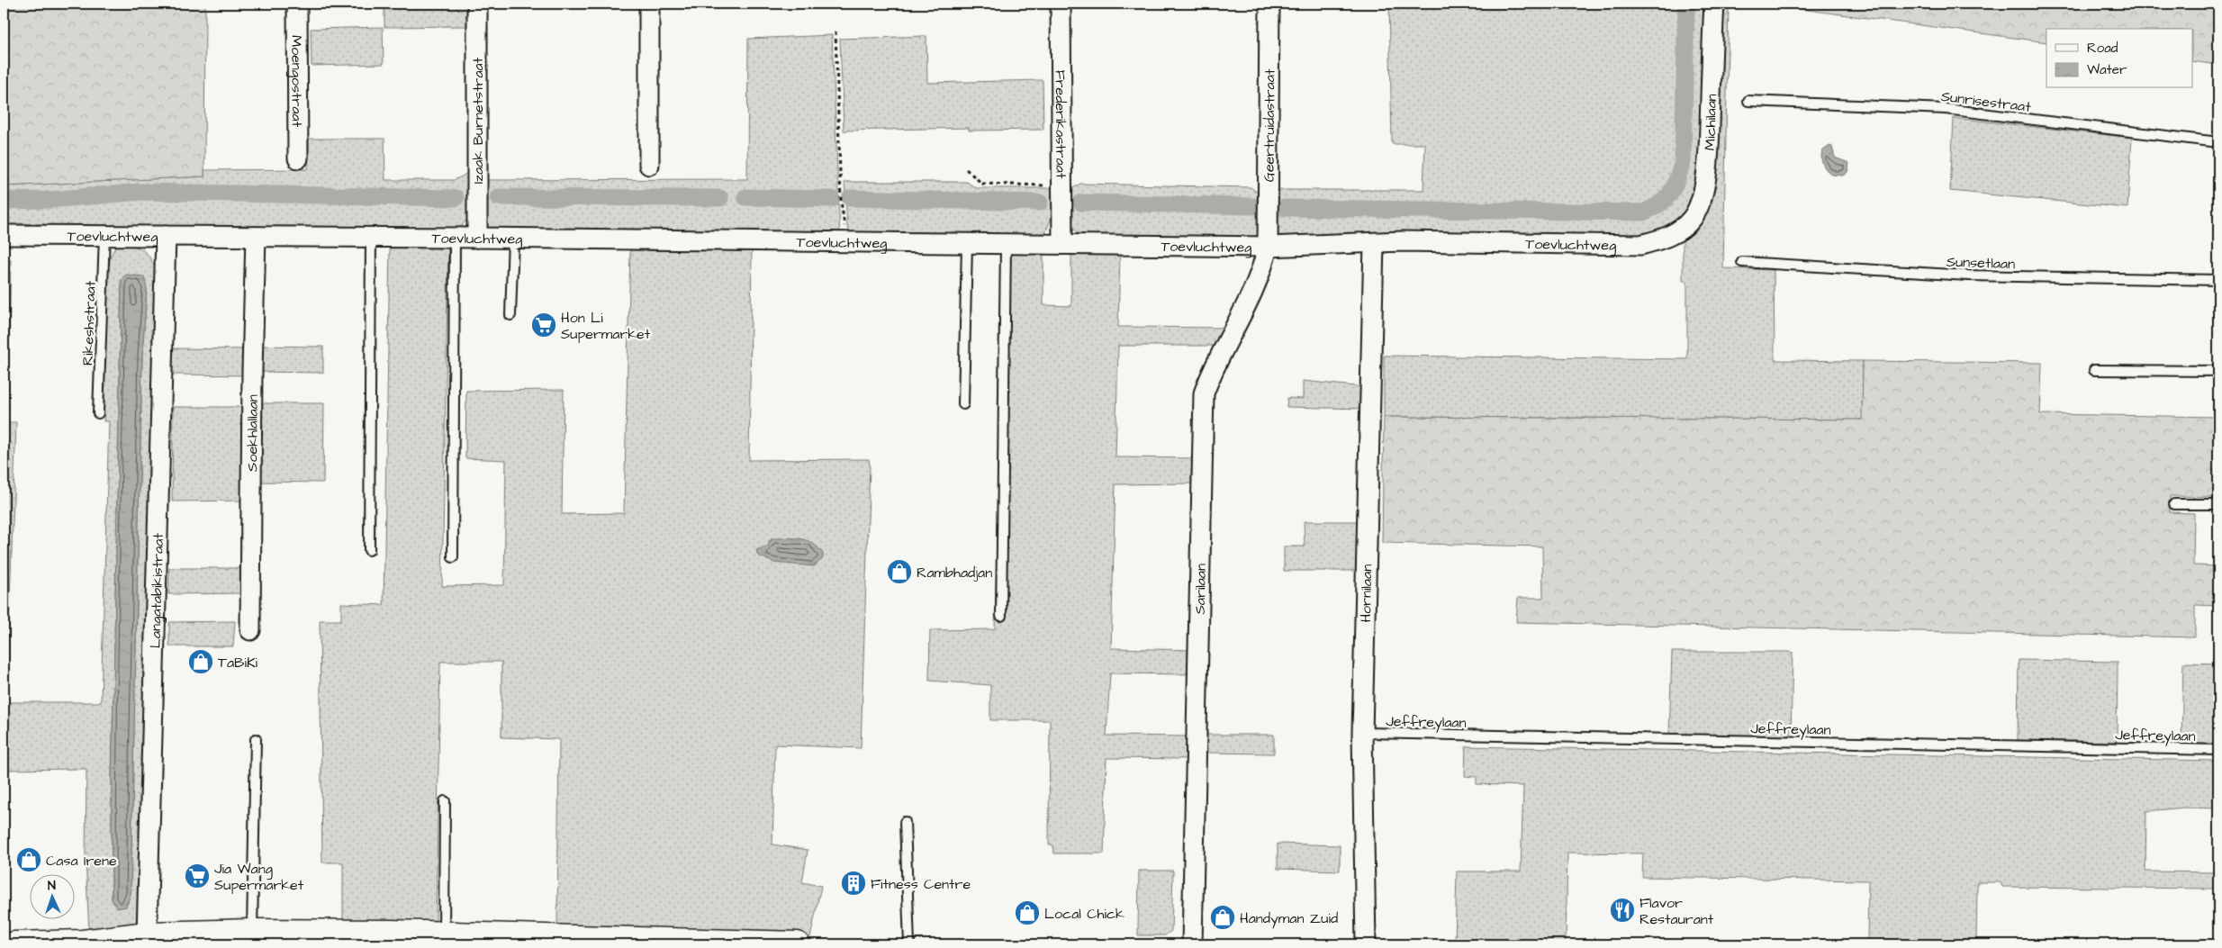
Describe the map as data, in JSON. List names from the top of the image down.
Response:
{
  "streets": {
    "street": [
      "Moengostraat",
      "Izaak Burnetstraat",
      "Michilaan",
      "Frederikastraat",
      "Geertruidastraat",
      "Toevluchtweg",
      "Soekhlallaan",
      "Sarilaan",
      "Langatabikistraat",
      "Hornilaan"
    ],
    "lane": [
      "Sunrisestraat",
      "Sunsetlaan",
      "Rikeshstraat",
      "Jeffreylaan"
    ]
  },
  "crossings": [
    ["Izaak Burnetstraat", "Toevluchtweg"],
    ["Michilaan", "Toevluchtweg"],
    ["Frederikastraat", "Toevluchtweg"],
    ["Geertruidastraat", "Toevluchtweg"],
    ["Geertruidastraat", "Sarilaan"],
    ["Toevluchtweg", "Rikeshstraat"],
    ["Toevluchtweg", "Soekhlallaan"],
    ["Toevluchtweg", "Sarilaan"],
    ["Toevluchtweg", "Langatabikistraat"],
    ["Toevluchtweg", "Hornilaan"],
    ["Hornilaan", "Jeffreylaan"]
  ],
  "places": {
    "supermarket": ["Hon Li Supermarket", "Jia Wang Supermarket"],
    "shop": [
      "Rambhadjan",
      "TaBiKi",
      "Casa Irene",
      "Local Chick",
      "Handyman Zuid"
    ],
    "building": ["Fitness Centre"],
    "restaurant": ["Flavor Restaurant"]
  },
  "legend": ["Road", "Water"],
  "north": "top"
}
